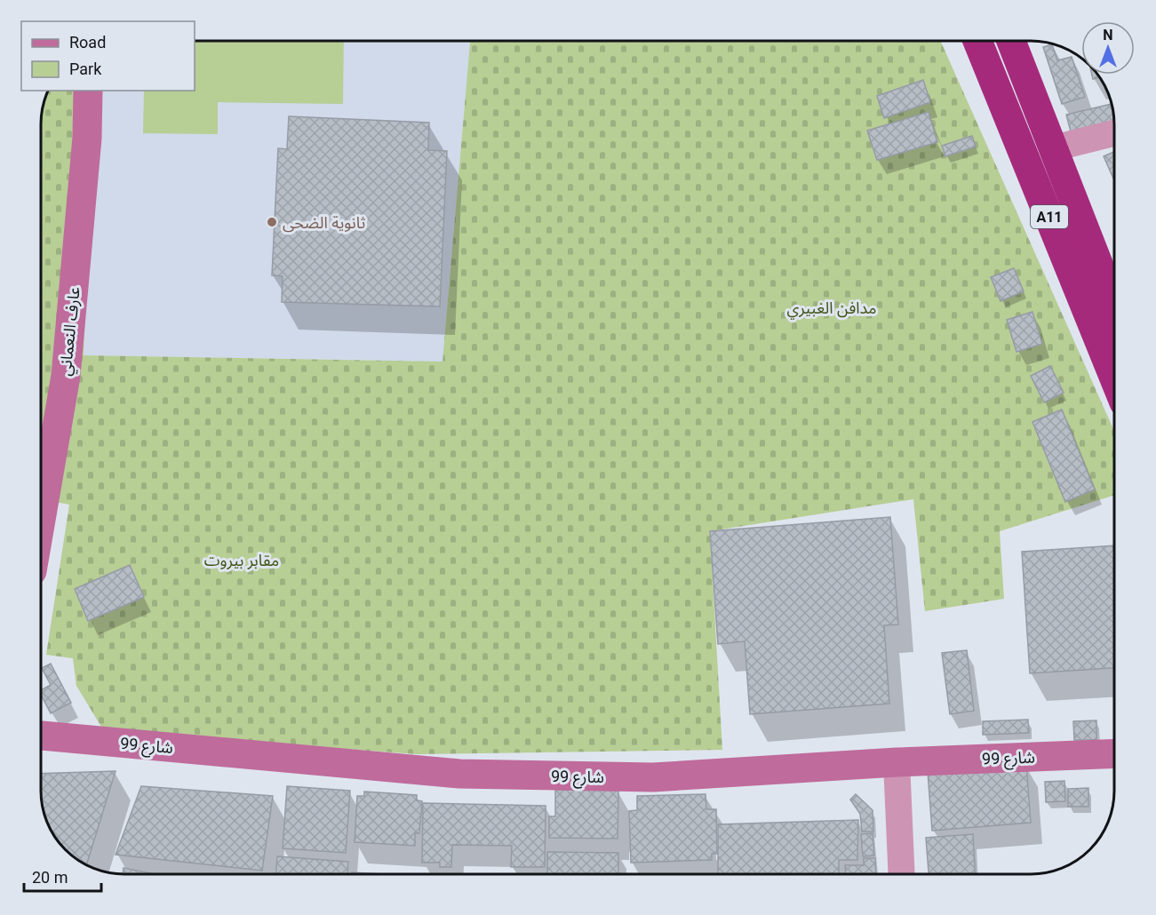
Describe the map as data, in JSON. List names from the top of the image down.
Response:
{
  "streets": {
    "highway": ["A11"],
    "street": ["عارف النعماني", "شارع 99"]
  },
  "parks": ["مدافن الغبيري", "مقابر بيروت"],
  "places": ["ثانوية الضحى"],
  "legend": ["Road", "Park"],
  "scale_bar": "20 m",
  "north": "top"
}
